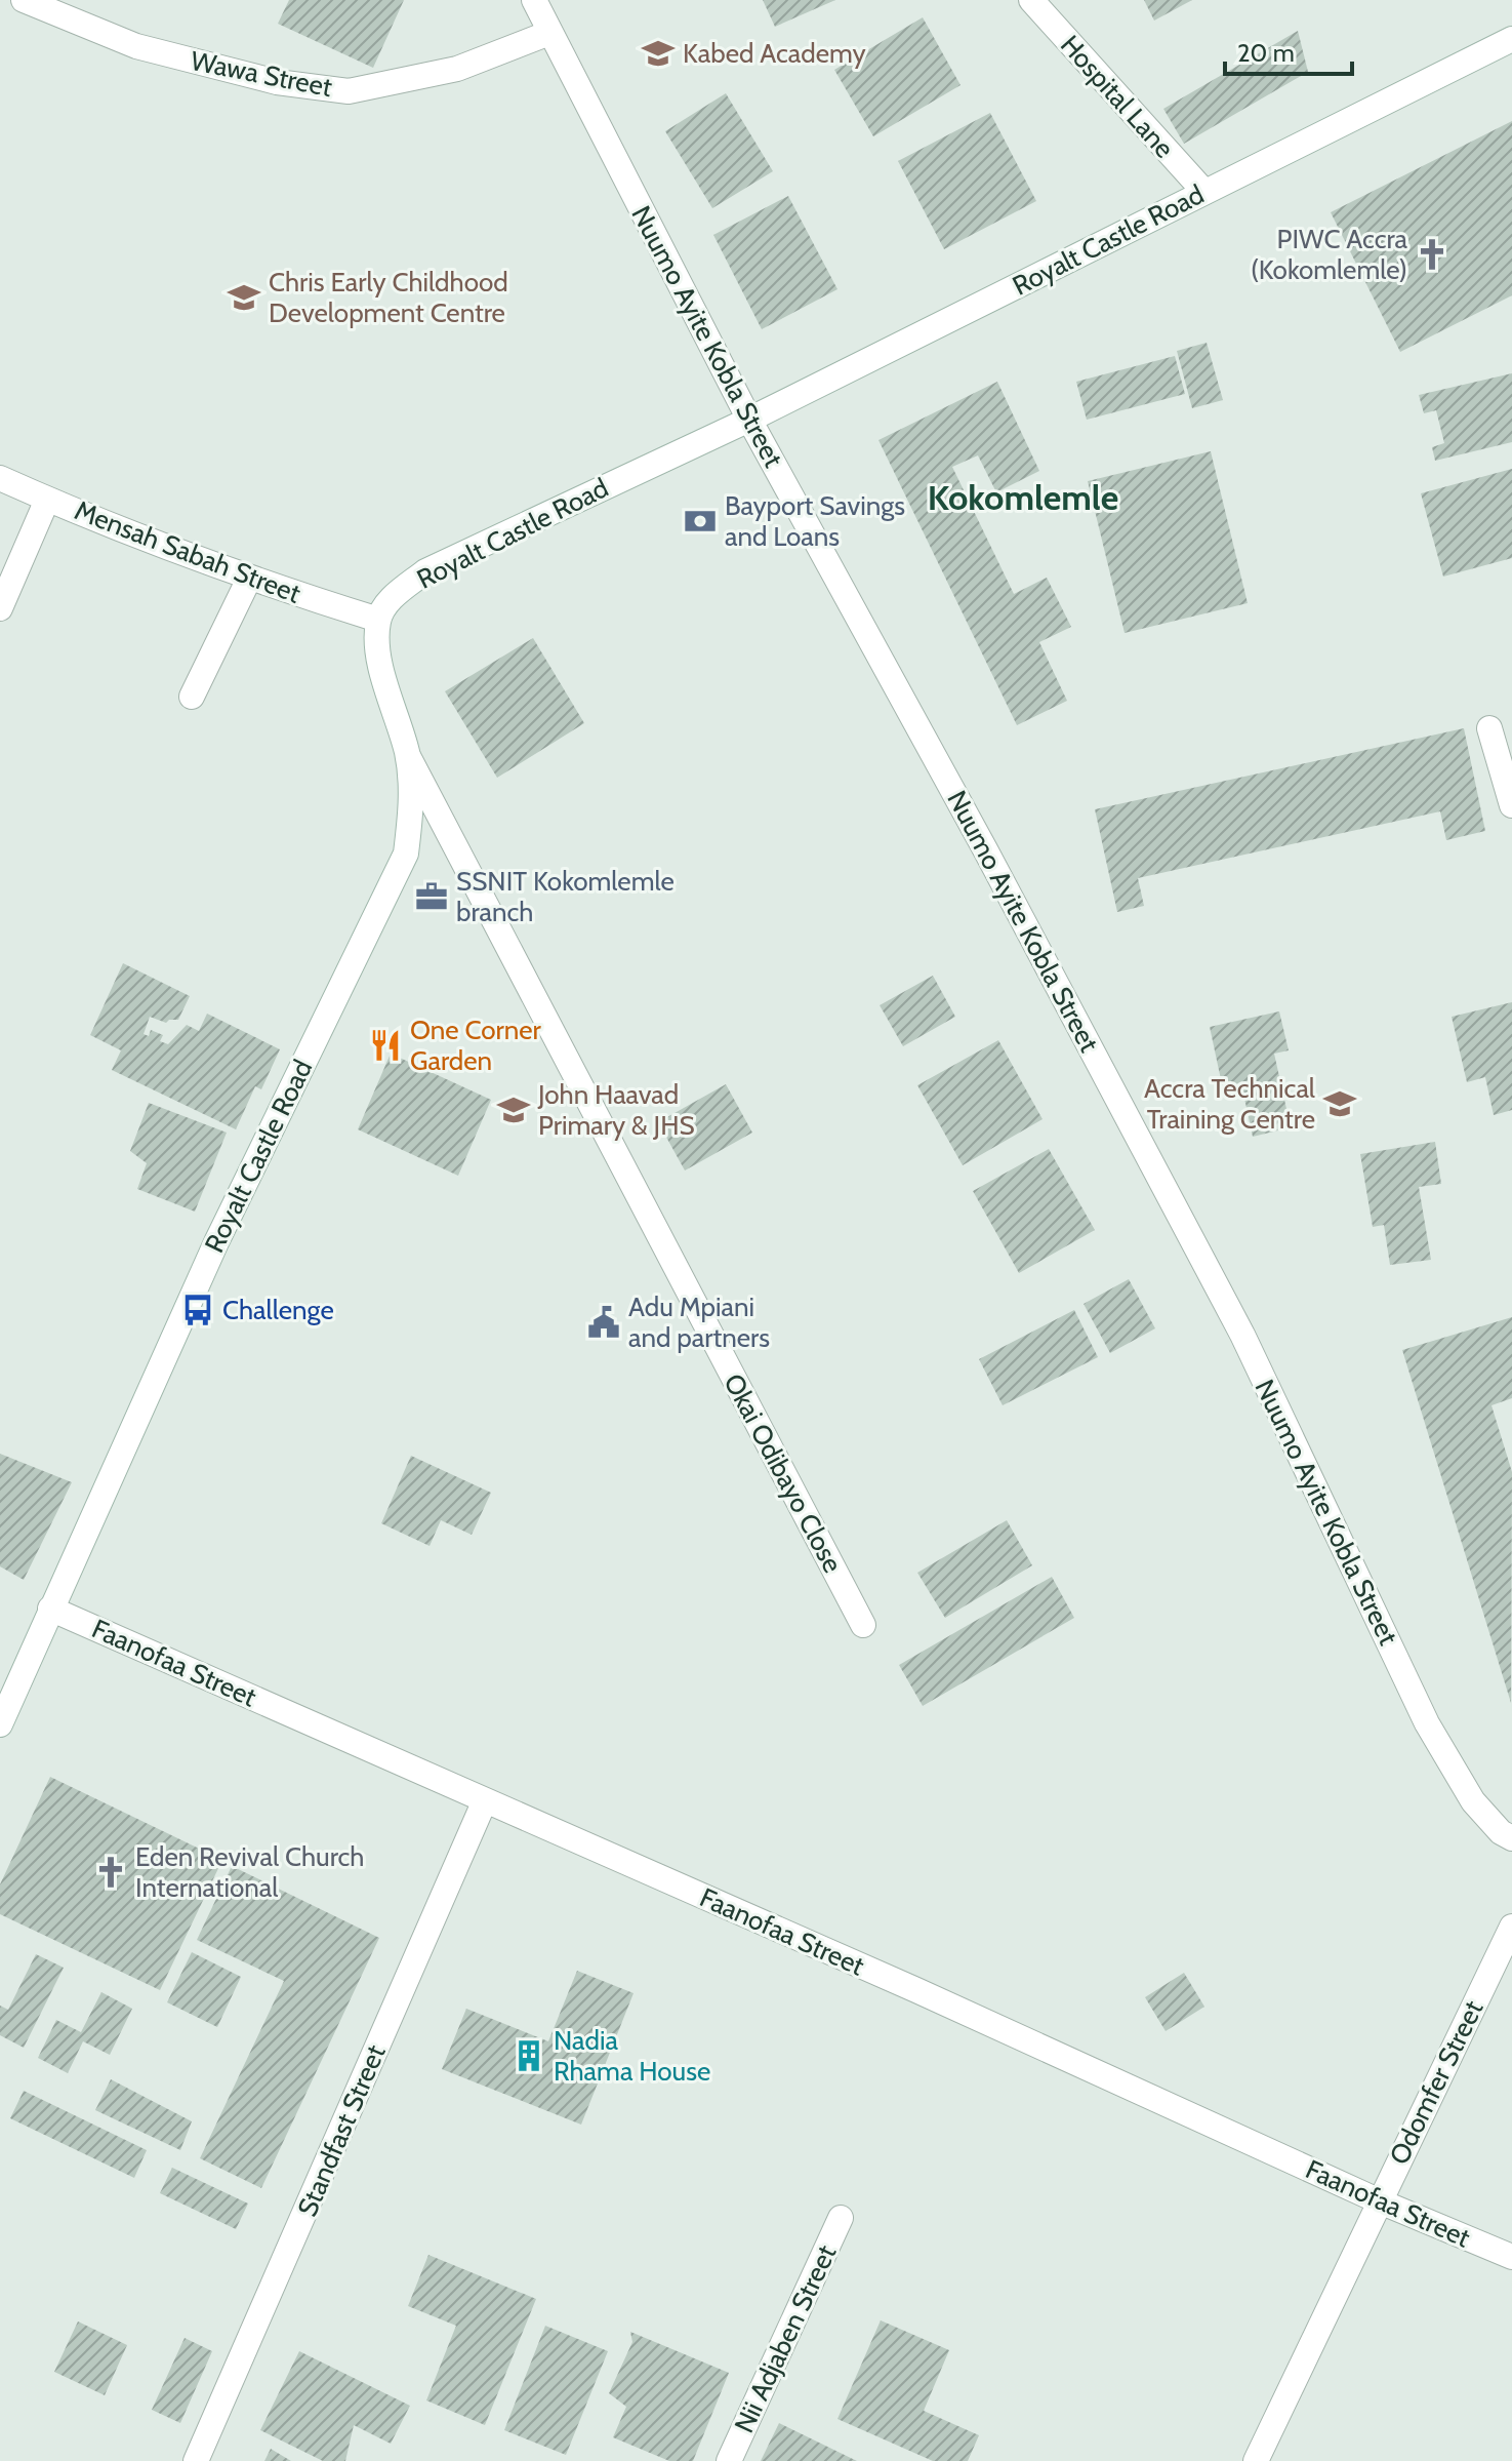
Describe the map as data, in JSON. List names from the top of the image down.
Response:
{
  "streets": {
    "street": [
      "Wawa Street",
      "Hospital Lane",
      "Royalt Castle Road",
      "Nuumo Ayite Kobla Street",
      "Mensah Sabah Street",
      "Okai Odibayo Close",
      "Faanofaa Street",
      "Odomfer Street",
      "Standfast Street",
      "Nii Adjaben Street"
    ]
  },
  "crossings": [
    ["Wawa Street", "Nuumo Ayite Kobla Street"],
    ["Hospital Lane", "Royalt Castle Road"],
    ["Royalt Castle Road", "Nuumo Ayite Kobla Street"],
    ["Royalt Castle Road", "Mensah Sabah Street"],
    ["Royalt Castle Road", "Okai Odibayo Close"],
    ["Royalt Castle Road", "Faanofaa Street"],
    ["Faanofaa Street", "Odomfer Street"],
    ["Faanofaa Street", "Standfast Street"]
  ],
  "districts": ["Kokomlemle"],
  "places": {
    "school or university": [
      "Kabed Academy",
      "Chris Early Childhood Development Centre",
      "Accra Technical Training Centre",
      "John Haavad Primary & JHS"
    ],
    "church": ["PIWC Accra (Kokomlemle)", "Eden Revival Church International"],
    "bank": ["Bayport Savings and Loans"],
    "office": ["SSNIT Kokomlemle branch"],
    "restaurant": ["One Corner Garden"],
    "bus stop": ["Challenge"],
    "public building": ["Adu Mpiani and partners"],
    "building": ["Nadia Rhama House"]
  },
  "scale_bar": "20 m"
}
